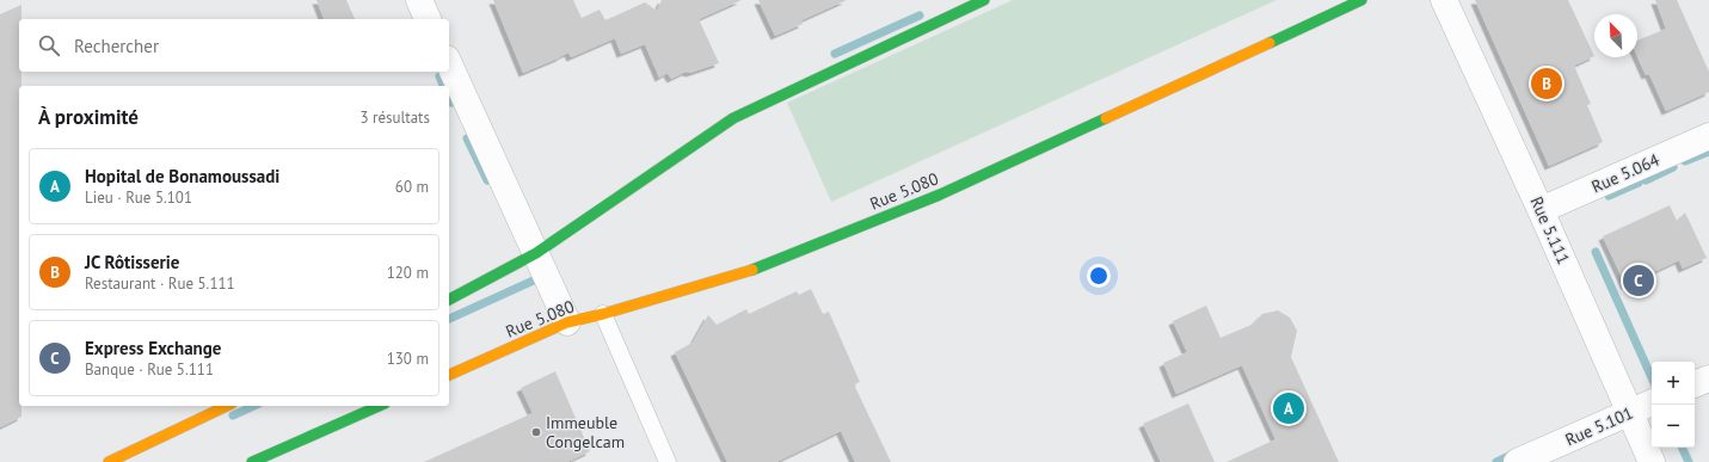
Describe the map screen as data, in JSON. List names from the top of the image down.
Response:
{
  "streets": {
    "main road": ["Rue 5.080"],
    "street": ["Rue 5.064", "Rue 5.111", "Rue 5.101"]
  },
  "crossings": [
    ["Rue 5.064", "Rue 5.111"],
    ["Rue 5.111", "Rue 5.101"]
  ],
  "places": ["Immeuble Congelcam"],
  "north": "top left",
  "page": {
    "search": "Rechercher",
    "pins": ["B", "C", "A"],
    "heading": ["À proximité", "3 résultats"],
    "list": [
      {
        "mark": "A",
        "name": "Hopital de Bonamoussadi",
        "note": "Lieu · Rue 5.101",
        "value": "60 m"
      },
      {
        "mark": "B",
        "name": "JC Rôtisserie",
        "note": "Restaurant · Rue 5.111",
        "value": "120 m"
      },
      {
        "mark": "C",
        "name": "Express Exchange",
        "note": "Banque · Rue 5.111",
        "value": "130 m"
      }
    ],
    "map_buttons": ["+", "−"]
  }
}
